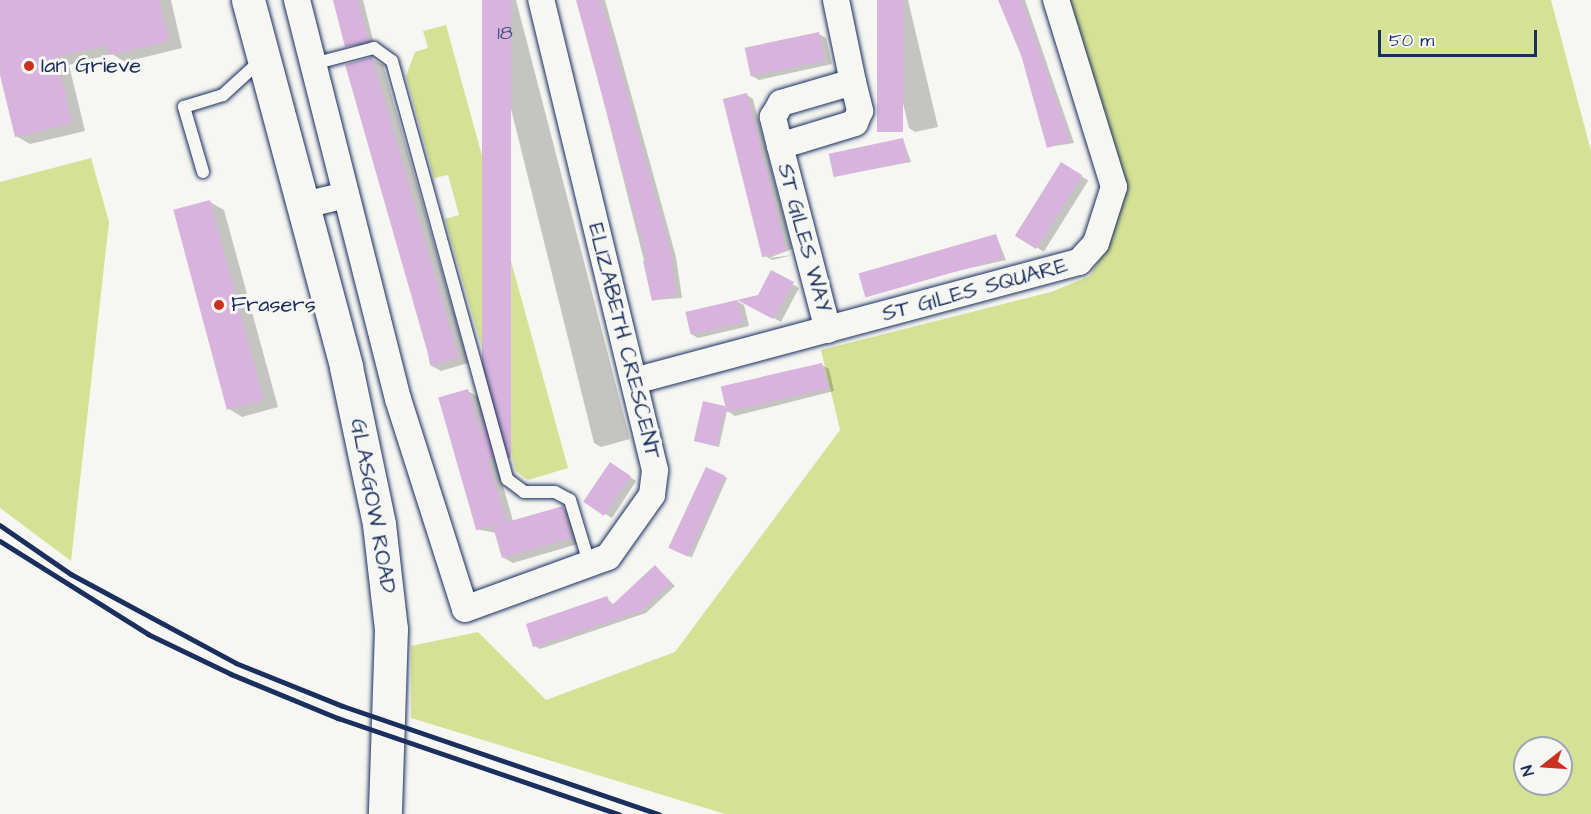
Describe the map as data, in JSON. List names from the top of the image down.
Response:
{
  "streets": {
    "main road": ["GLASGOW ROAD"],
    "street": ["ST GILES WAY", "ST GILES SQUARE", "ELIZABETH CRESCENT"]
  },
  "crossings": [
    ["ST GILES WAY", "ST GILES SQUARE"],
    ["ST GILES SQUARE", "ELIZABETH CRESCENT"],
    ["ELIZABETH CRESCENT", "GLASGOW ROAD"]
  ],
  "places": ["Ian Grieve", "Frasers"],
  "house_numbers": ["18"],
  "scale_bar": "50 m",
  "north": "left"
}
